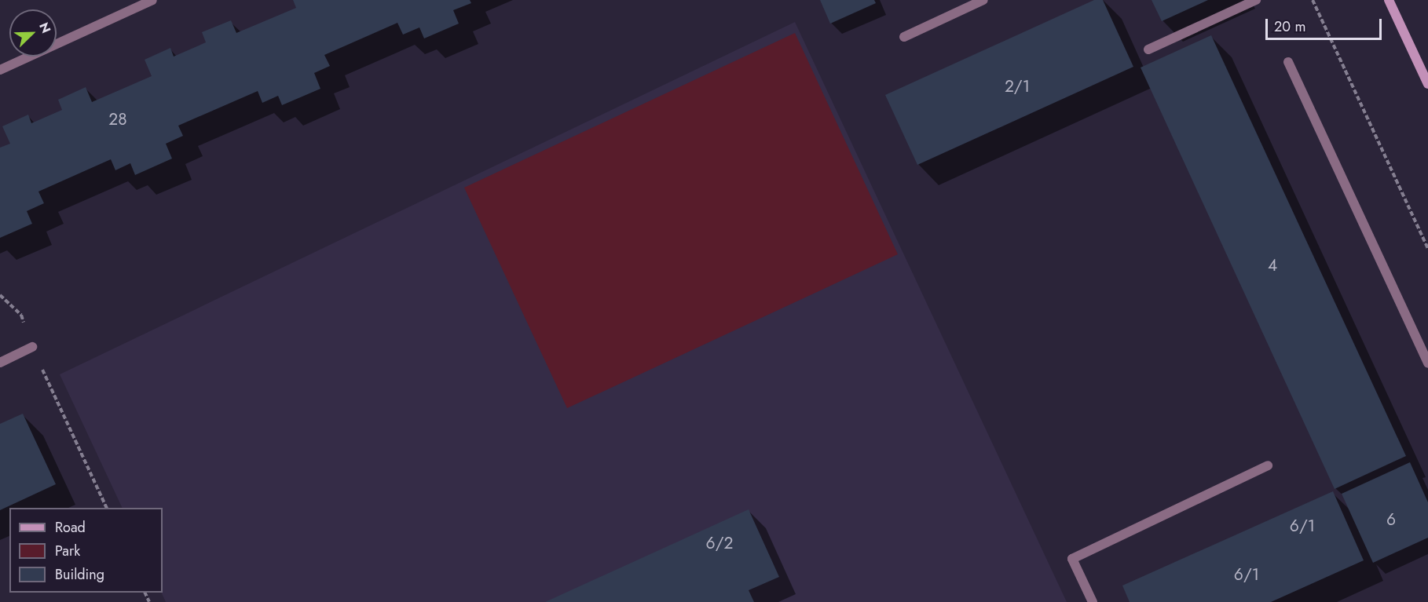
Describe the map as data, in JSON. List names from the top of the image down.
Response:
{
  "house_numbers": [
    "2/1",
    "28",
    "4",
    "6",
    "6/1",
    "6/2",
    "6/1"
  ],
  "legend": ["Road", "Park", "Building"],
  "scale_bar": "20 m",
  "north": "top right"
}
